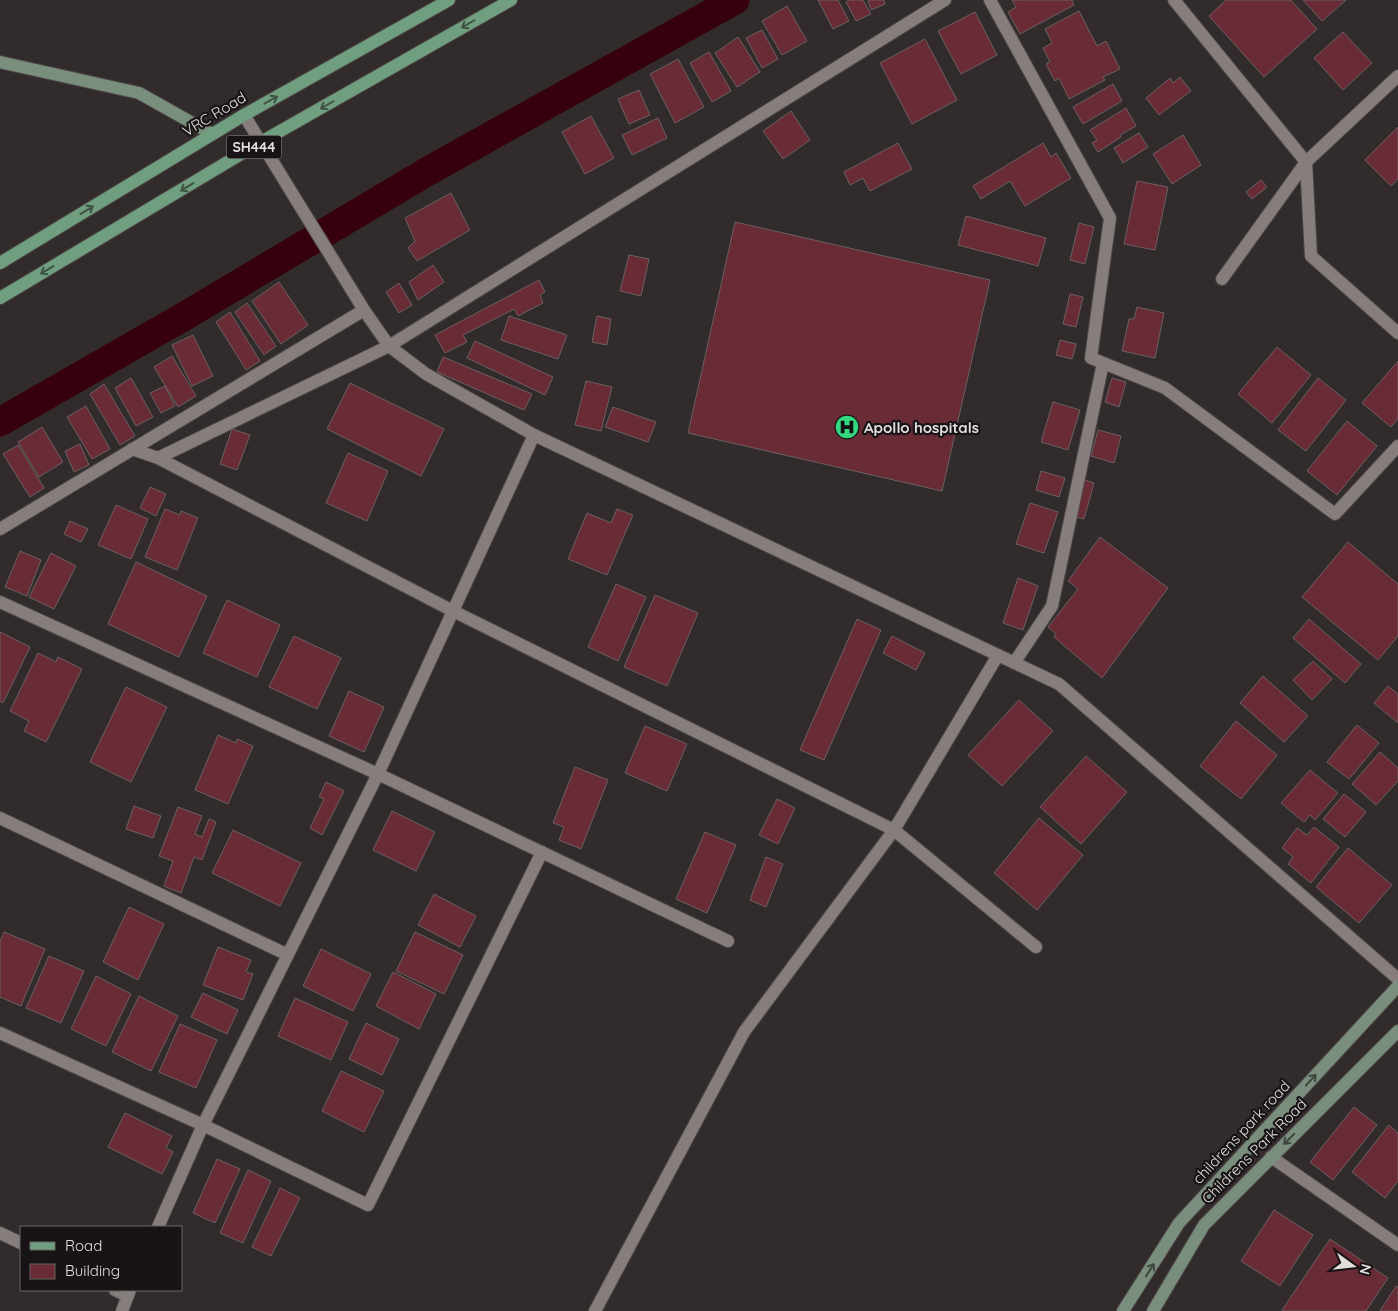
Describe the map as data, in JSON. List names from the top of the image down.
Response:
{
  "streets": {
    "main road": ["VRC Road", "SH444"],
    "street": ["childrens park road", "Childrens Park Road"]
  },
  "one_way": ["childrens park road", "Childrens Park Road"],
  "places": {
    "hospital": ["Apollo hospitals"]
  },
  "legend": ["Road", "Building"],
  "north": "right"
}
